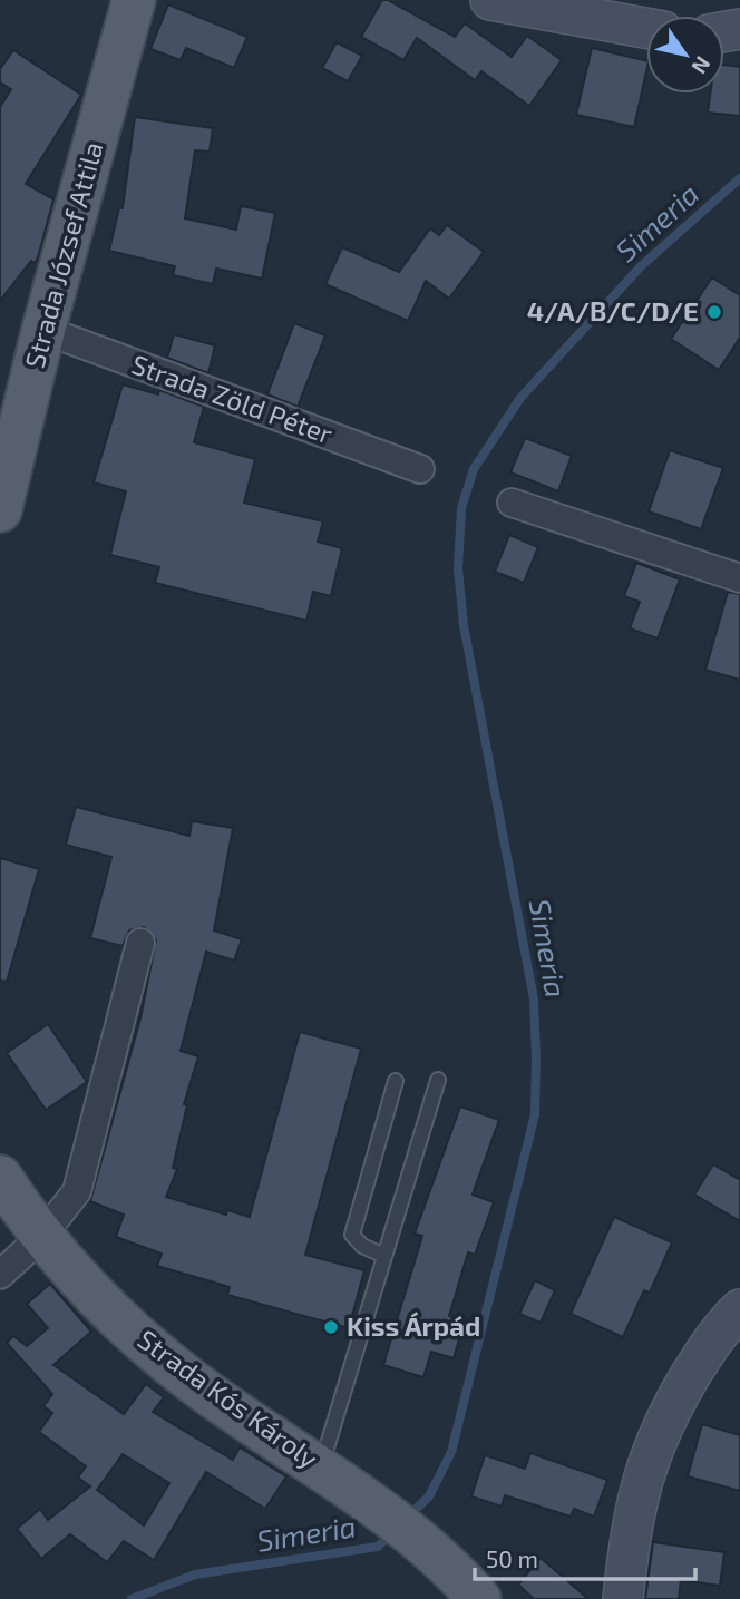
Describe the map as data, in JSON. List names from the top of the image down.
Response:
{
  "streets": {
    "main road": ["Strada József Attila", "Strada Kós Károly"],
    "street": ["Strada Zöld Péter"]
  },
  "crossings": [
    ["Strada József Attila", "Strada Zöld Péter"]
  ],
  "water": ["Simeria"],
  "places": ["4/A/B/C/D/E", "Kiss Árpád"],
  "scale_bar": "50 m",
  "north": "bottom right"
}
